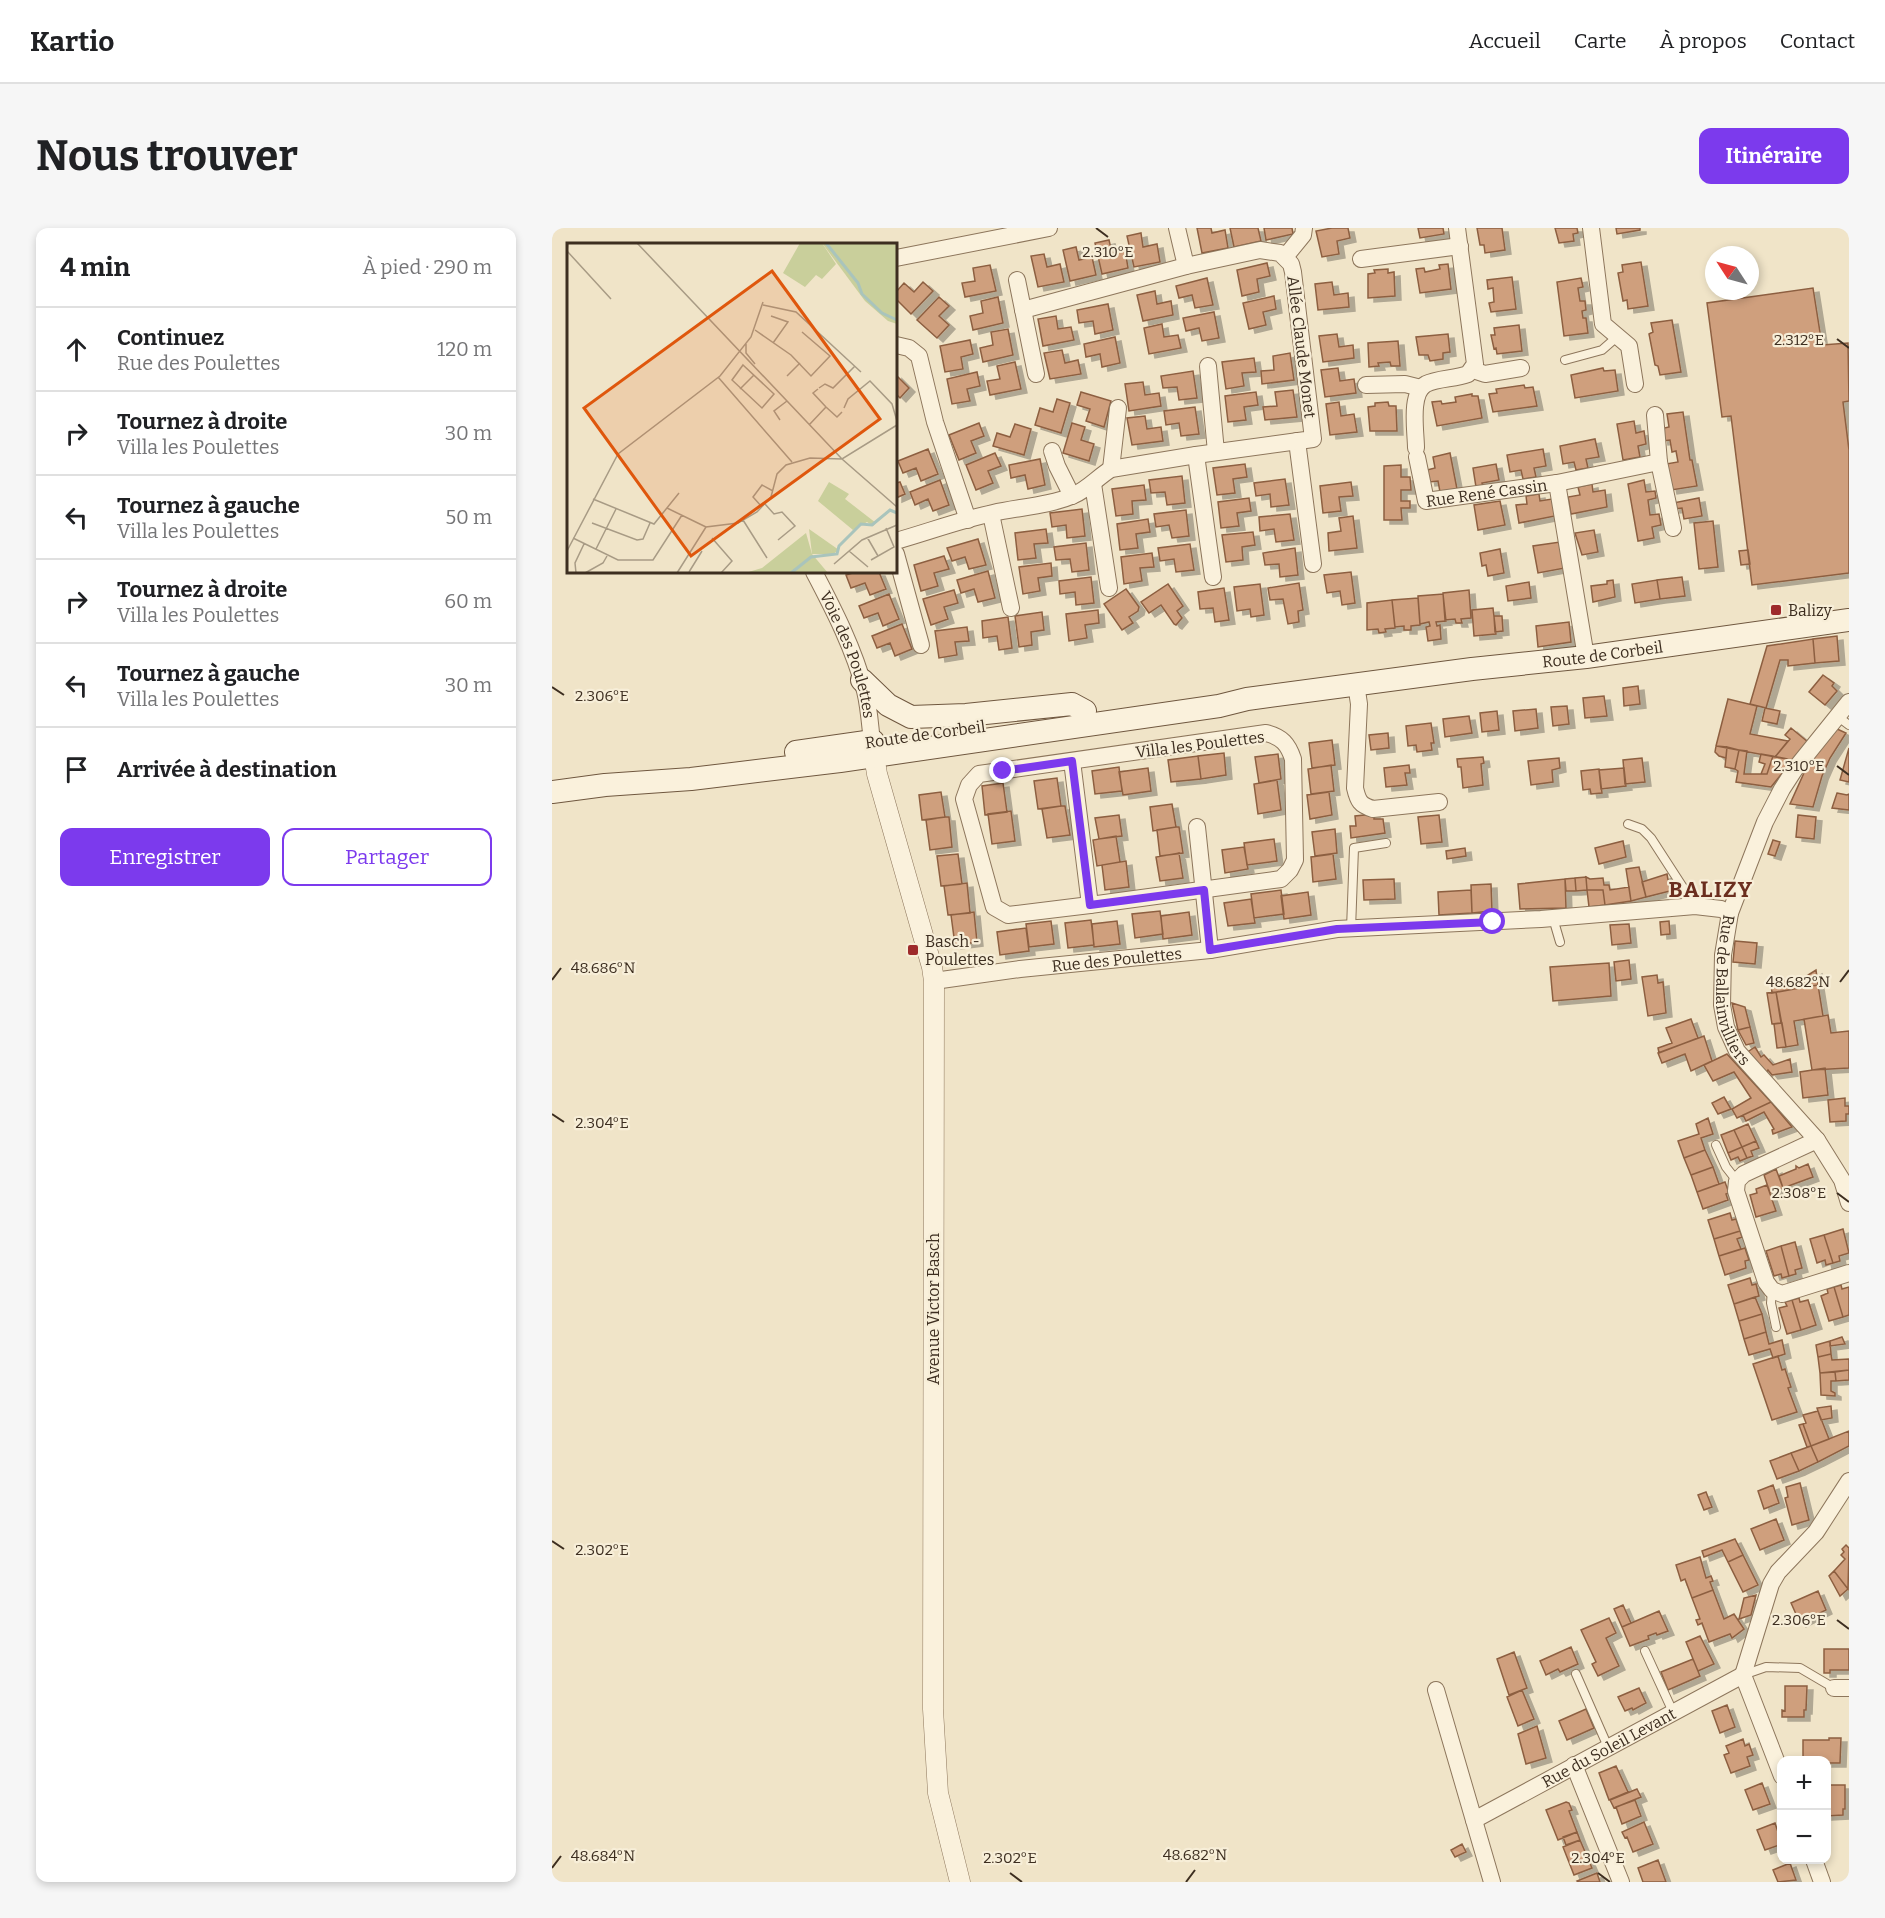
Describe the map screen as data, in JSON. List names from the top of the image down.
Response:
{
  "streets": {
    "main road": ["Route de Corbeil"],
    "street": [
      "Allée Claude Monet",
      "Rue René Cassin",
      "Voie des Poulettes",
      "Villa les Poulettes",
      "Rue des Poulettes",
      "Rue de Ballainvilliers",
      "Avenue Victor Basch",
      "Rue du Soleil Levant"
    ]
  },
  "crossings": [
    ["Rue René Cassin", "Route de Corbeil"],
    ["Route de Corbeil", "Voie des Poulettes"],
    ["Route de Corbeil", "Avenue Victor Basch"],
    ["Voie des Poulettes", "Avenue Victor Basch"],
    ["Rue des Poulettes", "Rue de Ballainvilliers"],
    ["Rue des Poulettes", "Avenue Victor Basch"]
  ],
  "districts": ["BALIZY"],
  "places": {
    "transit": ["Balizy", "Basch - Poulettes"]
  },
  "north": "top left",
  "page": {
    "header": "Kartio",
    "nav": [
      "Accueil",
      "Carte",
      "À propos",
      "Contact"
    ],
    "buttons": [
      "Itinéraire",
      ["Enregistrer", "Partager"]
    ],
    "title": "Nous trouver",
    "heading": ["4 min", "À pied · 290 m"],
    "list": [
      ["Continuez", "Rue des Poulettes", "120 m"],
      ["Tournez à droite", "Villa les Poulettes", "30 m"],
      ["Tournez à gauche", "Villa les Poulettes", "50 m"],
      ["Tournez à droite", "Villa les Poulettes", "60 m"],
      ["Tournez à gauche", "Villa les Poulettes", "30 m"],
      "Arrivée à destination"
    ],
    "map_buttons": ["+", "−"]
  },
  "coordinates": [
    "2.310°E",
    "2.312°E",
    "2.306°E",
    "48.686°N",
    "48.682°N",
    "2.304°E",
    "2.308°E",
    "2.302°E",
    "48.684°N"
  ]
}
